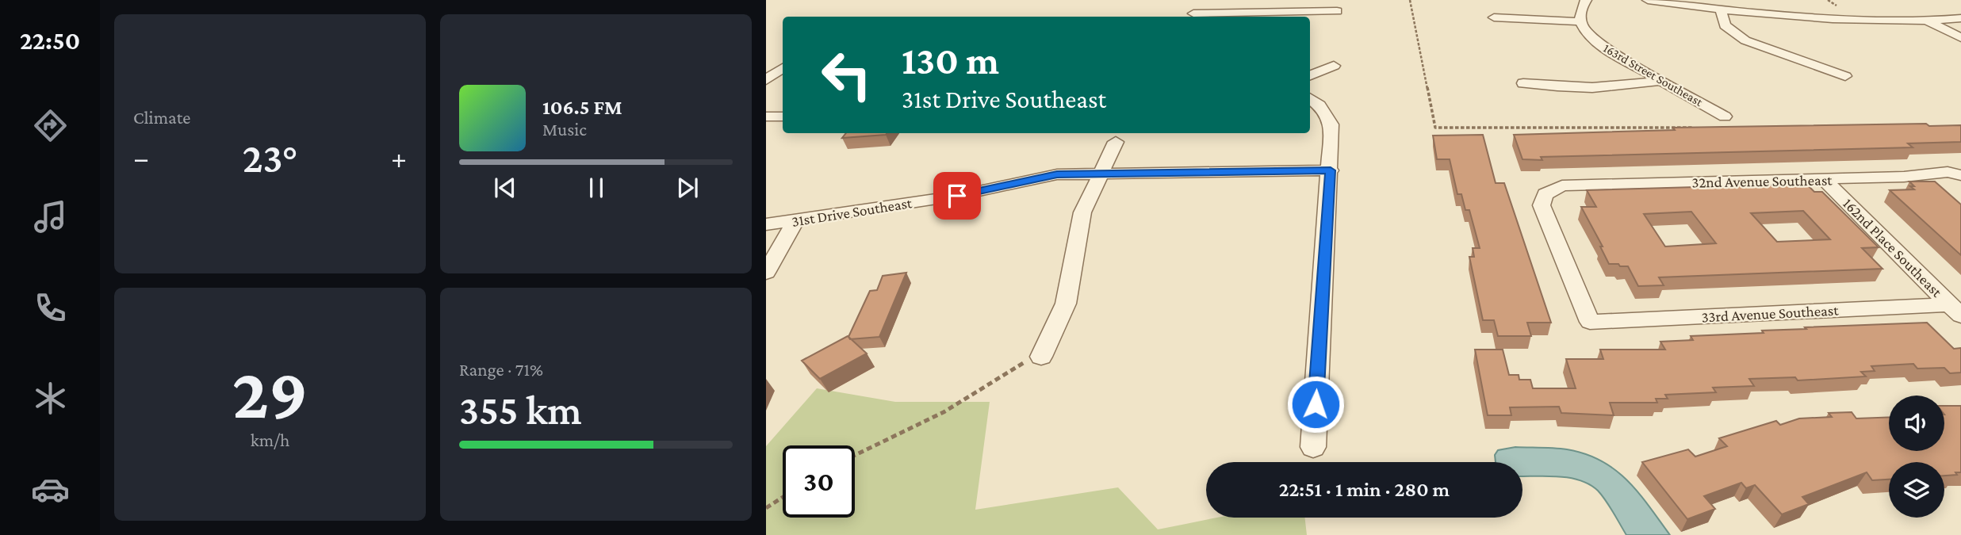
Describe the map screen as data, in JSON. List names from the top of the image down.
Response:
{
  "streets": {
    "street": [
      "163rd Street Southeast",
      "32nd Avenue Southeast",
      "31st Drive Southeast",
      "162nd Place Southeast",
      "33rd Avenue Southeast"
    ]
  },
  "crossings": [
    ["32nd Avenue Southeast", "162nd Place Southeast"],
    ["32nd Avenue Southeast", "33rd Avenue Southeast"],
    ["162nd Place Southeast", "33rd Avenue Southeast"]
  ],
  "page": {
    "tabs": "22:50",
    "tile": [
      "Climate",
      ["29", "km/h"],
      ["Range · 71%", "355 km"]
    ],
    "turn": ["130 m", "31st Drive Southeast"],
    "song": ["106.5 FM", "Music"],
    "heat": ["−", "23°", "+"],
    "limit": "30",
    "trip": "22:51 · 1 min · 280 m"
  }
}
